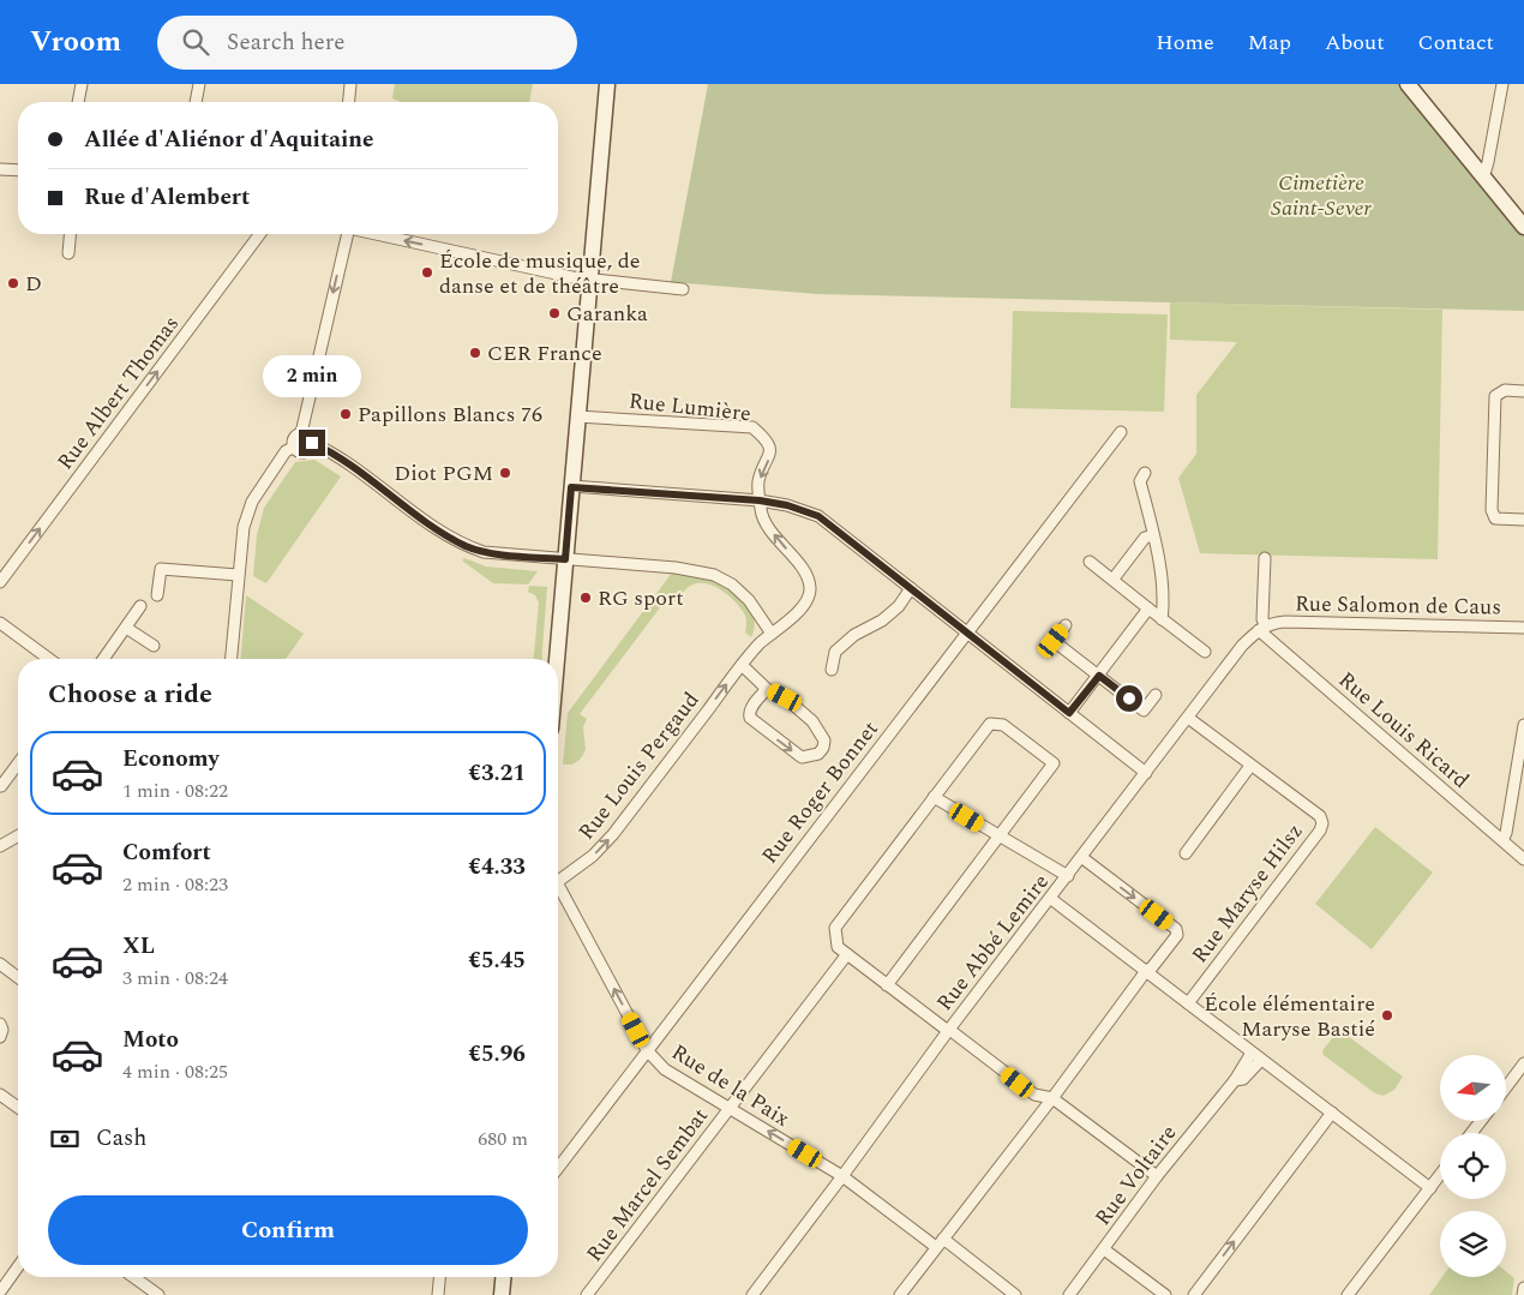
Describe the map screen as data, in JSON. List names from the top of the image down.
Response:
{
  "streets": {
    "street": [
      "Rue Albert Thomas",
      "Rue Lumière",
      "Rue Salomon de Caus",
      "Rue Louis Ricard",
      "Rue Louis Pergaud",
      "Rue Roger Bonnet",
      "Rue Maryse Hilsz",
      "Rue Abbé Lemire",
      "Rue de la Paix",
      "Rue Voltaire",
      "Rue Marcel Sembat"
    ]
  },
  "crossings": [
    ["Rue Lumière", "Rue Louis Pergaud"],
    ["Rue Salomon de Caus", "Rue Louis Ricard"],
    ["Rue Salomon de Caus", "Rue Abbé Lemire"],
    ["Rue Louis Ricard", "Rue Abbé Lemire"],
    ["Rue Roger Bonnet", "Rue de la Paix"],
    ["Rue Maryse Hilsz", "Rue Abbé Lemire"],
    ["Rue Abbé Lemire", "Rue de la Paix"],
    ["Rue de la Paix", "Rue Marcel Sembat"]
  ],
  "one_way": ["Rue Albert Thomas", "Rue Louis Pergaud", "Rue de la Paix"],
  "parks": ["Cimetière Saint-Sever"],
  "places": [
    "École de musique, de danse et de théâtre",
    "D",
    "Garanka",
    "CER France",
    "Papillons Blancs 76",
    "Diot PGM",
    "RG sport",
    "École élémentaire Maryse Bastié"
  ],
  "north": "left",
  "page": {
    "header": "Vroom",
    "search": "Search here",
    "nav": [
      "Home",
      "Map",
      "About",
      "Contact"
    ],
    "banner": ["Allée d'Aliénor d'Aquitaine", "Rue d'Alembert"],
    "bubble": "2 min",
    "heading": "Choose a ride",
    "list": [
      {
        "name": "Economy",
        "note": "1 min · 08:22",
        "value": "€3.21"
      },
      {
        "name": "Comfort",
        "note": "2 min · 08:23",
        "value": "€4.33"
      },
      {
        "name": "XL",
        "note": "3 min · 08:24",
        "value": "€5.45"
      },
      {
        "name": "Moto",
        "note": "4 min · 08:25",
        "value": "€5.96"
      }
    ],
    "pay": ["Cash", "680 m"],
    "buttons": "Confirm"
  }
}
